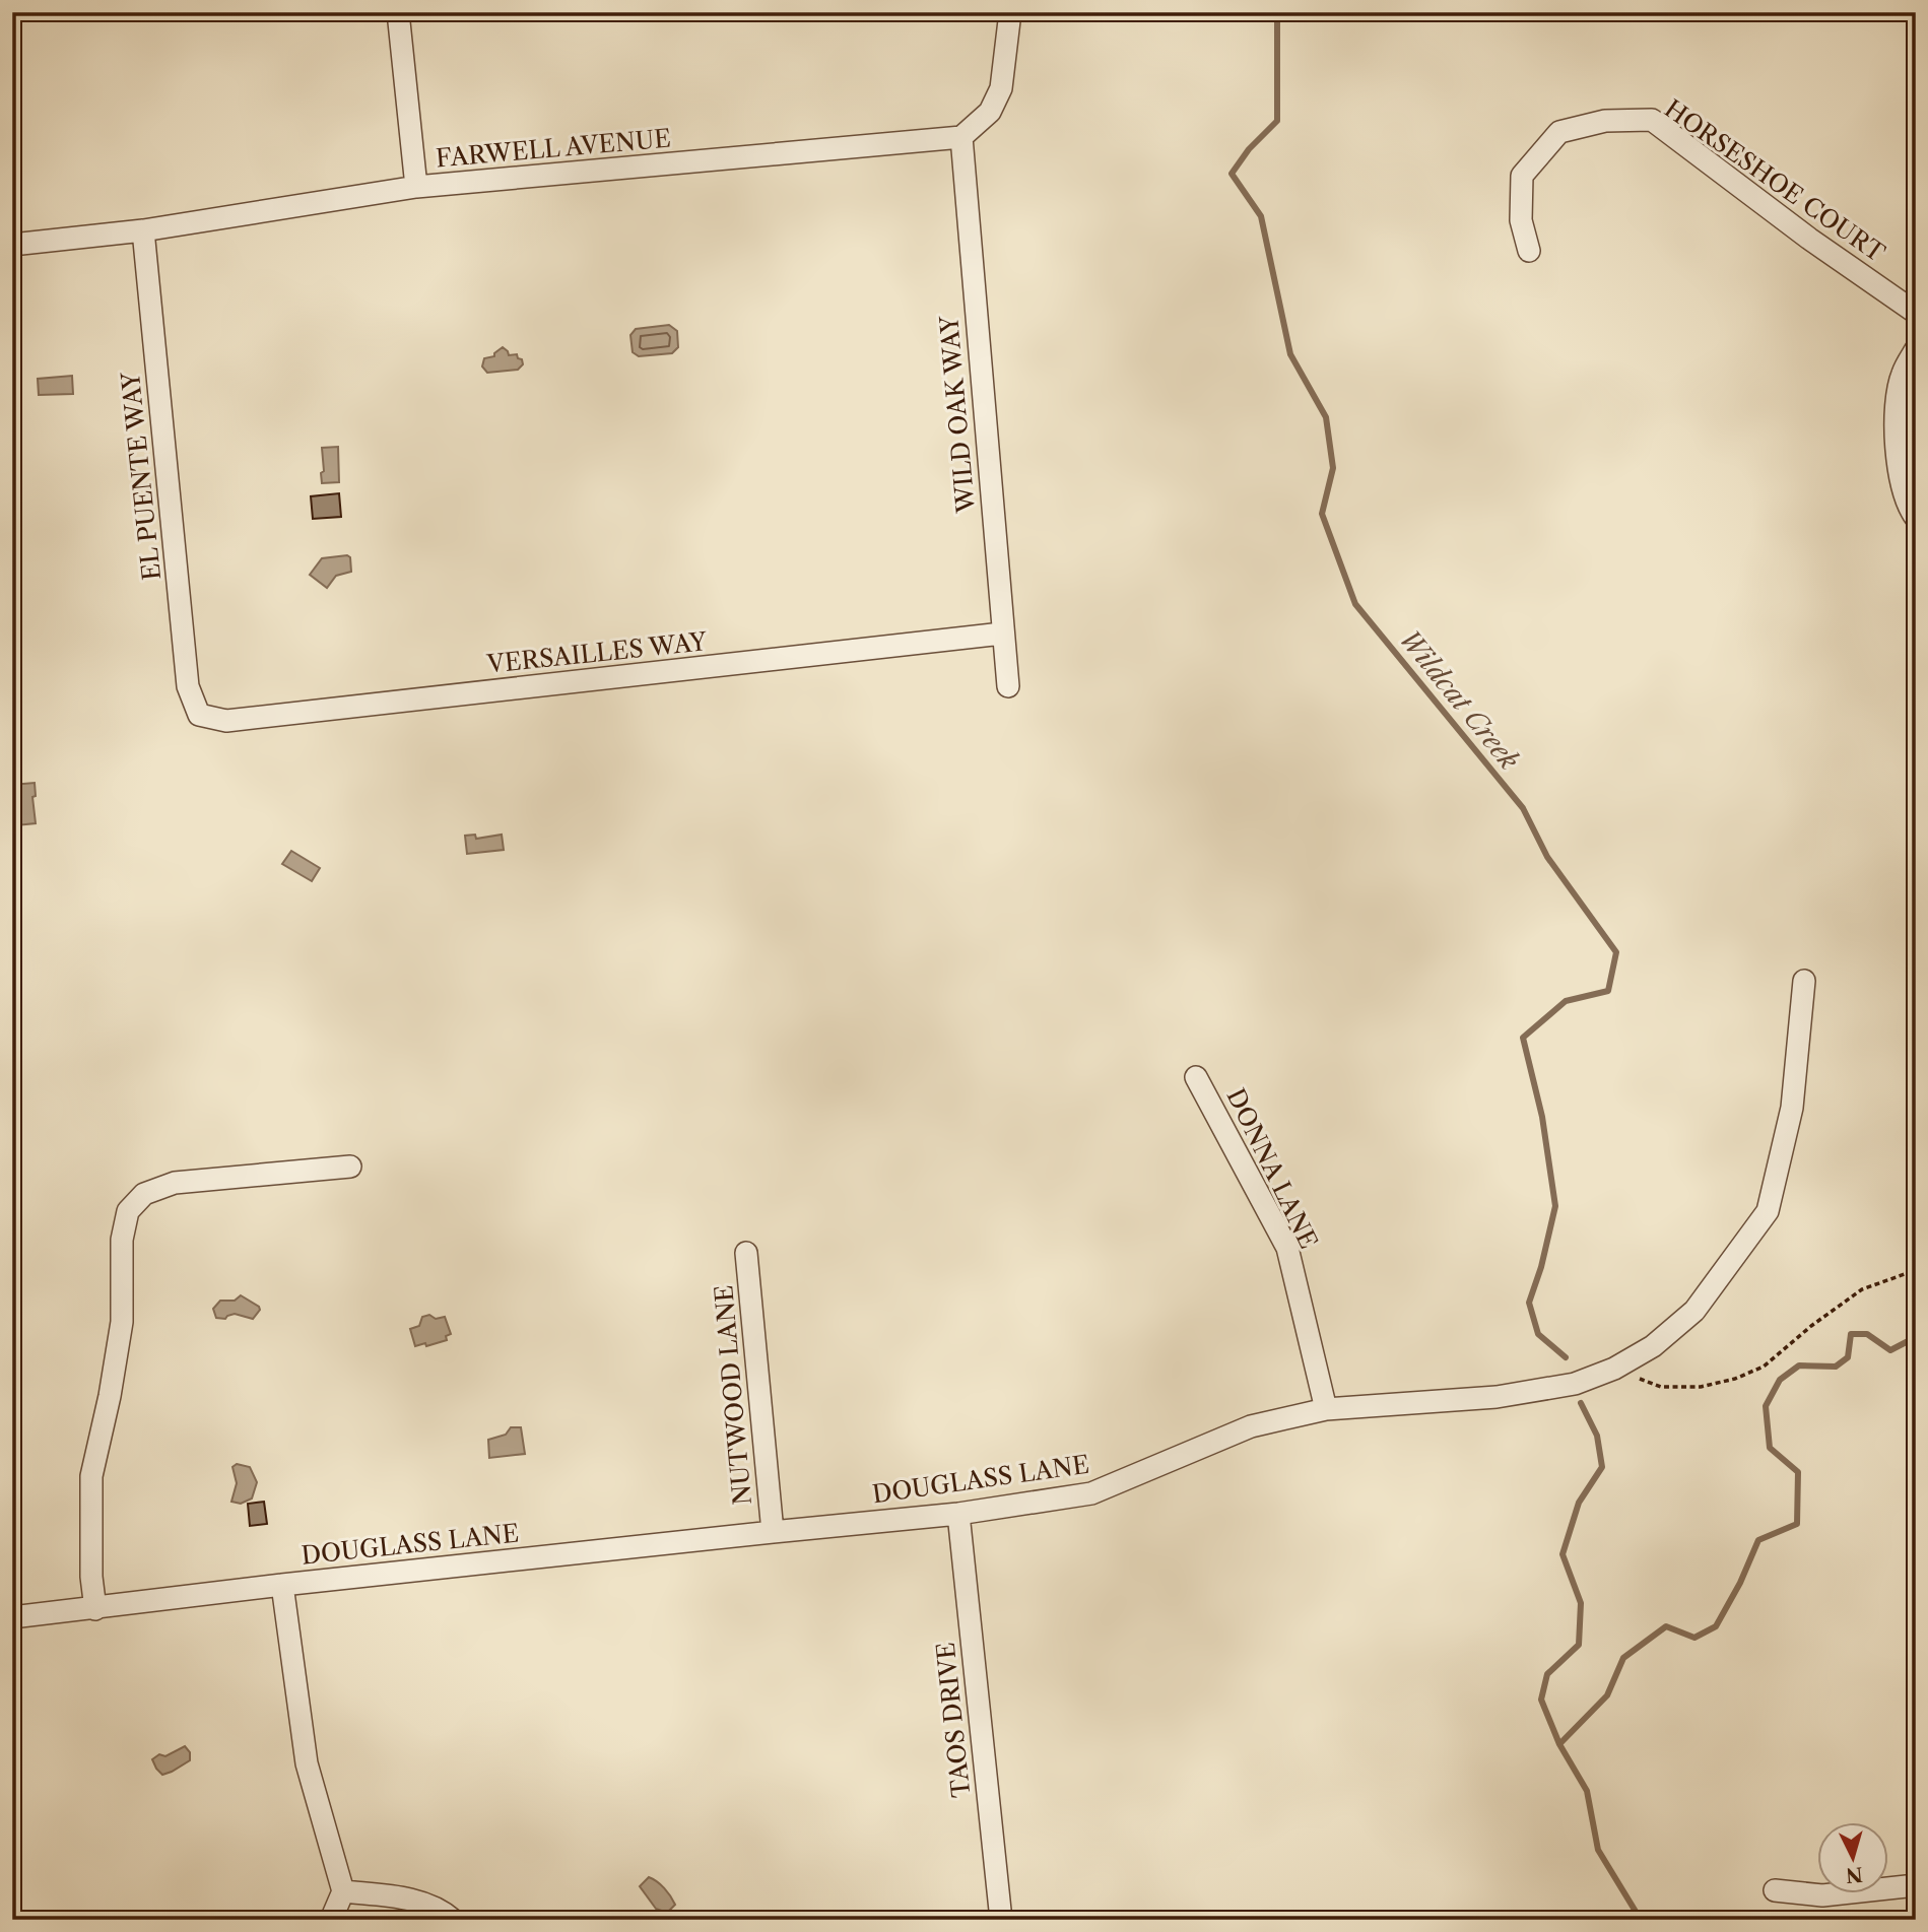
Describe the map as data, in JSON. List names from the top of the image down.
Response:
{
  "streets": {
    "street": [
      "FARWELL AVENUE",
      "HORSESHOE COURT",
      "WILD OAK WAY",
      "EL PUENTE WAY",
      "VERSAILLES WAY",
      "DONNA LANE",
      "NUTWOOD LANE",
      "DOUGLASS LANE",
      "TAOS DRIVE"
    ]
  },
  "crossings": [
    ["FARWELL AVENUE", "WILD OAK WAY"],
    ["FARWELL AVENUE", "EL PUENTE WAY"],
    ["WILD OAK WAY", "VERSAILLES WAY"],
    ["EL PUENTE WAY", "VERSAILLES WAY"],
    ["DONNA LANE", "DOUGLASS LANE"],
    ["NUTWOOD LANE", "DOUGLASS LANE"],
    ["DOUGLASS LANE", "TAOS DRIVE"]
  ],
  "water": ["Wildcat Creek"],
  "north": "bottom"
}
